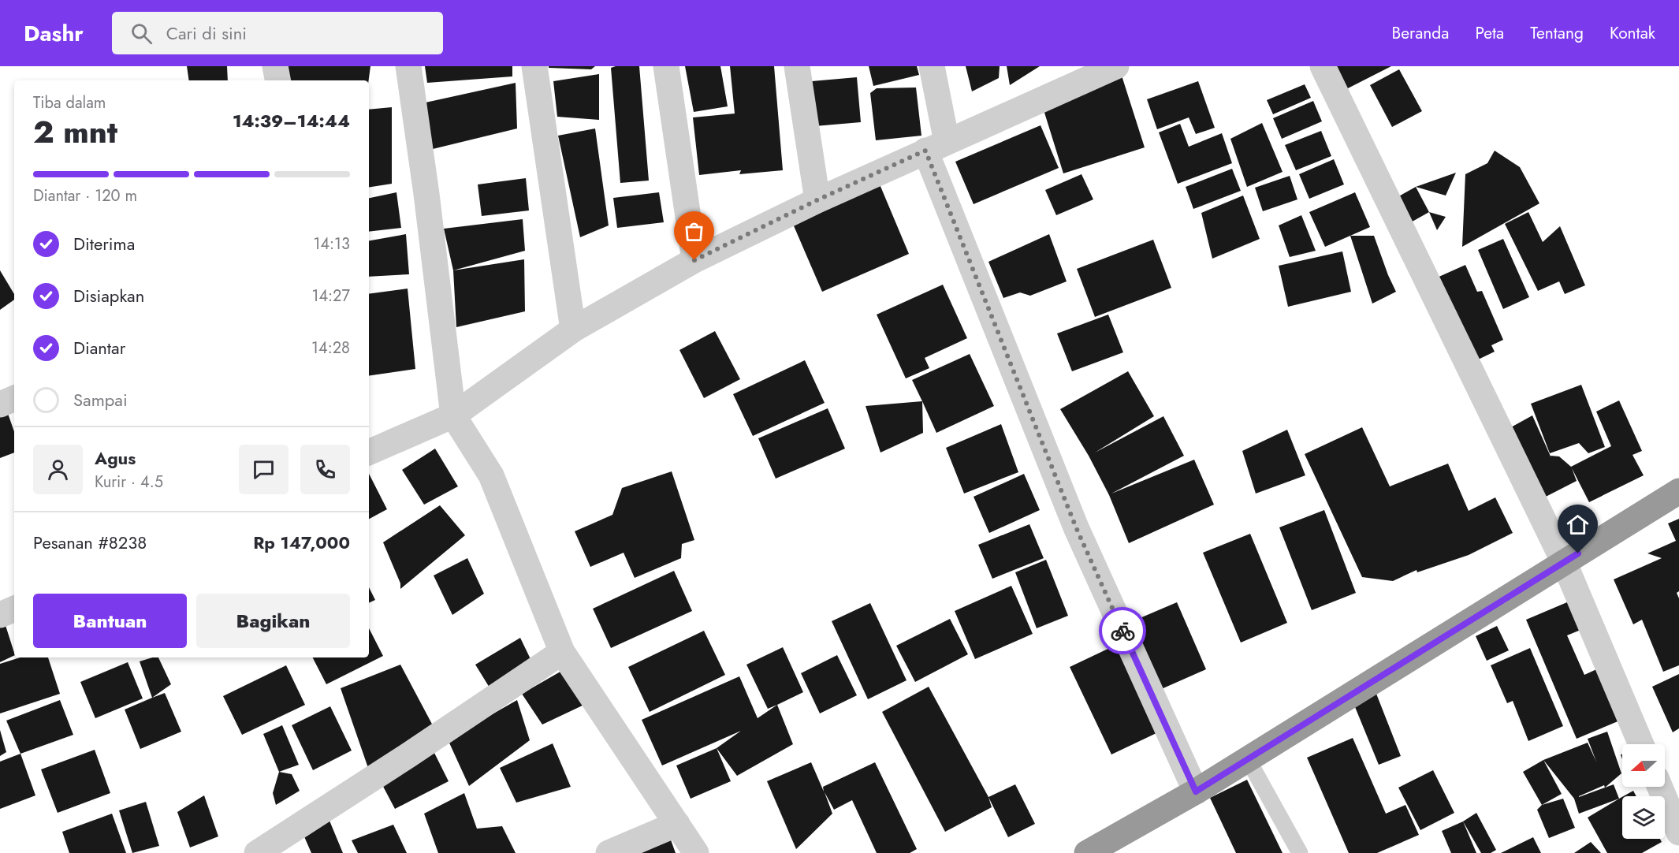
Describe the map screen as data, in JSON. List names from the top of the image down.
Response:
{
  "north": "left",
  "page": {
    "header": "Dashr",
    "search": "Cari di sini",
    "nav": [
      "Beranda",
      "Peta",
      "Tentang",
      "Kontak"
    ],
    "heading": ["2 mnt", "Tiba dalam", "14:39–14:44"],
    "panel": [
      "Agus",
      "Kurir · 4.5",
      "Pesanan #8238",
      "Rp 147,000"
    ],
    "bar": "Diantar · 120 m",
    "list": [
      ["Diterima", "14:13"],
      ["Disiapkan", "14:27"],
      ["Diantar", "14:28"],
      "Sampai"
    ],
    "buttons": ["Bantuan", "Bagikan"]
  }
}
